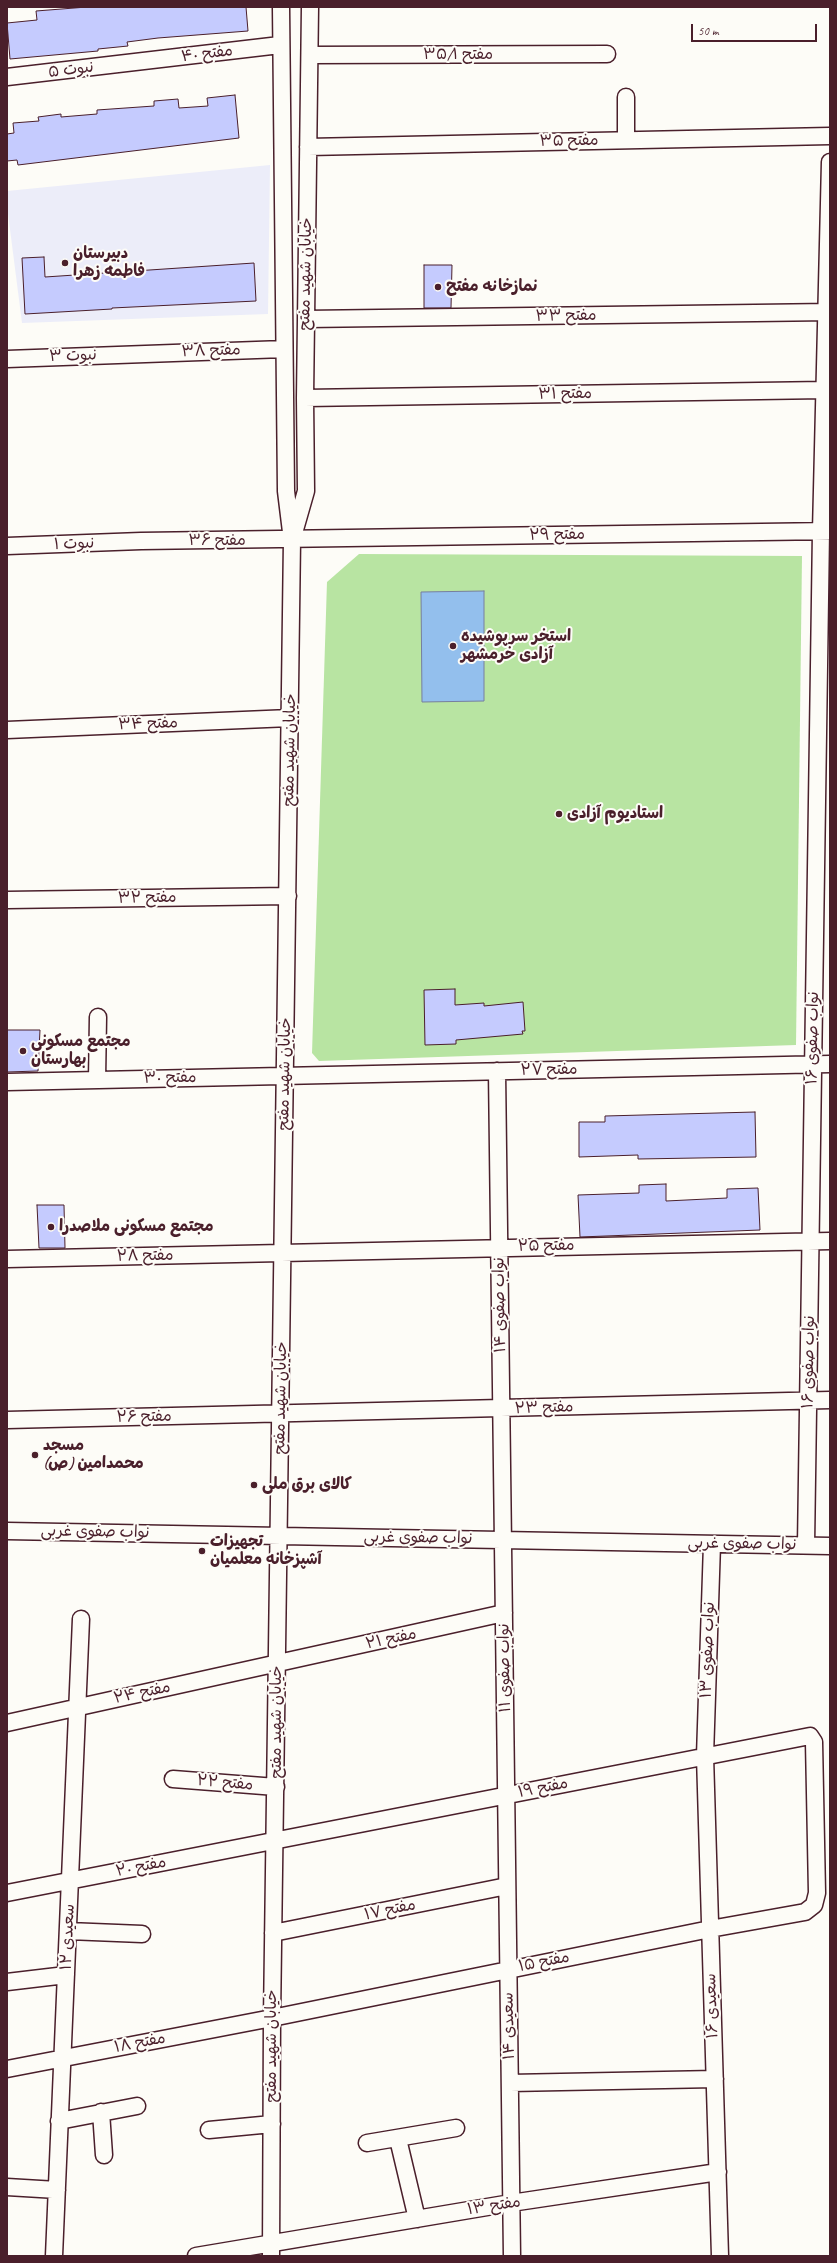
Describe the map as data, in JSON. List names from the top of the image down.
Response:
{
  "streets": {
    "street": [
      "مفتح ۴۰",
      "مفتح ۳۵/۱",
      "نبوت ۵",
      "مفتح ۳۵",
      "خیابان شهید مفتح",
      "مفتح ۳۳",
      "مفتح ۳۸",
      "نبوت ۳",
      "مفتح ۳۱",
      "مفتح ۲۹",
      "مفتح ۳۶",
      "نبوت ۱",
      "مفتح ۳۴",
      "مفتح ۳۲",
      "نواب صفوی ۱۶",
      "مفتح ۲۷",
      "مفتح ۳۰",
      "مفتح ۲۵",
      "مفتح ۲۸",
      "نواب صفوی ۱۴",
      "مفتح ۲۳",
      "مفتح ۲۶",
      "نواب صفوی غربی",
      "مفتح ۲۱",
      "نواب صفوی ۱۳",
      "نواب صفوی ۱۱",
      "مفتح ۲۴",
      "مفتح ۲۲",
      "مفتح ۱۹",
      "مفتح ۲۰",
      "مفتح ۱۷",
      "سعیدی ۱۲",
      "مفتح ۱۵",
      "سعیدی ۱۶",
      "سعیدی ۱۴",
      "مفتح ۱۸",
      "مفتح ۱۳"
    ]
  },
  "crossings": [
    ["مفتح ۴۰", "نبوت ۵"],
    ["مفتح ۴۰", "خیابان شهید مفتح"],
    ["مفتح ۳۵/۱", "خیابان شهید مفتح"],
    ["مفتح ۳۵", "خیابان شهید مفتح"],
    ["خیابان شهید مفتح", "مفتح ۳۳"],
    ["خیابان شهید مفتح", "مفتح ۳۸"],
    ["خیابان شهید مفتح", "مفتح ۳۱"],
    ["خیابان شهید مفتح", "مفتح ۲۹"],
    ["خیابان شهید مفتح", "مفتح ۳۶"],
    ["خیابان شهید مفتح", "مفتح ۳۴"],
    ["خیابان شهید مفتح", "مفتح ۳۲"],
    ["خیابان شهید مفتح", "مفتح ۲۷"],
    ["خیابان شهید مفتح", "مفتح ۳۰"],
    ["خیابان شهید مفتح", "مفتح ۲۵"],
    ["خیابان شهید مفتح", "مفتح ۲۸"],
    ["خیابان شهید مفتح", "مفتح ۲۳"],
    ["خیابان شهید مفتح", "مفتح ۲۶"],
    ["خیابان شهید مفتح", "نواب صفوی غربی"],
    ["خیابان شهید مفتح", "مفتح ۲۱"],
    ["خیابان شهید مفتح", "مفتح ۲۴"],
    ["خیابان شهید مفتح", "مفتح ۲۲"],
    ["خیابان شهید مفتح", "مفتح ۱۹"],
    ["خیابان شهید مفتح", "مفتح ۲۰"],
    ["خیابان شهید مفتح", "مفتح ۱۷"],
    ["خیابان شهید مفتح", "مفتح ۱۵"],
    ["خیابان شهید مفتح", "مفتح ۱۸"],
    ["خیابان شهید مفتح", "مفتح ۱۳"],
    ["مفتح ۳۳", "نواب صفوی ۱۶"],
    ["مفتح ۳۸", "نبوت ۳"],
    ["مفتح ۳۱", "نواب صفوی ۱۶"],
    ["مفتح ۲۹", "مفتح ۳۶"],
    ["مفتح ۲۹", "نواب صفوی ۱۶"],
    ["مفتح ۳۶", "نبوت ۱"],
    ["نواب صفوی ۱۶", "مفتح ۲۷"],
    ["نواب صفوی ۱۶", "مفتح ۲۵"],
    ["نواب صفوی ۱۶", "مفتح ۲۳"],
    ["نواب صفوی ۱۶", "نواب صفوی غربی"],
    ["مفتح ۲۷", "مفتح ۳۰"],
    ["مفتح ۲۷", "نواب صفوی ۱۴"],
    ["مفتح ۲۵", "مفتح ۲۸"],
    ["مفتح ۲۵", "نواب صفوی ۱۴"],
    ["نواب صفوی ۱۴", "مفتح ۲۳"],
    ["نواب صفوی ۱۴", "نواب صفوی غربی"],
    ["نواب صفوی ۱۴", "نواب صفوی ۱۱"],
    ["مفتح ۲۳", "مفتح ۲۶"],
    ["نواب صفوی غربی", "نواب صفوی ۱۳"],
    ["نواب صفوی غربی", "نواب صفوی ۱۱"],
    ["مفتح ۲۱", "نواب صفوی ۱۱"],
    ["مفتح ۲۱", "مفتح ۲۴"],
    ["نواب صفوی ۱۳", "مفتح ۱۹"],
    ["نواب صفوی ۱۳", "سعیدی ۱۶"],
    ["نواب صفوی ۱۱", "مفتح ۱۹"],
    ["نواب صفوی ۱۱", "سعیدی ۱۴"],
    ["مفتح ۲۴", "سعیدی ۱۲"],
    ["مفتح ۱۹", "مفتح ۲۰"],
    ["مفتح ۱۹", "مفتح ۱۵"],
    ["مفتح ۱۹", "سعیدی ۱۶"],
    ["مفتح ۱۹", "سعیدی ۱۴"],
    ["مفتح ۲۰", "سعیدی ۱۲"],
    ["مفتح ۱۷", "سعیدی ۱۴"],
    ["سعیدی ۱۲", "مفتح ۱۸"],
    ["مفتح ۱۵", "سعیدی ۱۶"],
    ["مفتح ۱۵", "سعیدی ۱۴"],
    ["مفتح ۱۵", "مفتح ۱۸"],
    ["سعیدی ۱۶", "مفتح ۱۳"],
    ["سعیدی ۱۴", "مفتح ۱۳"]
  ],
  "places": [
    "دبیرستان فاطمه زهرا",
    "نمازخانه مفتح",
    "استخر سرپوشیده آزادی خرمشهر",
    "استادیوم آزادی",
    "مجتمع مسکونی بهارستان",
    "مجتمع مسکونی ملاصدرا",
    "مسجد محمدامین (ص)",
    "کالای برق ملی",
    "تجهيزات آشپزخانه معلمیان"
  ],
  "scale_bar": "50 m"
}
